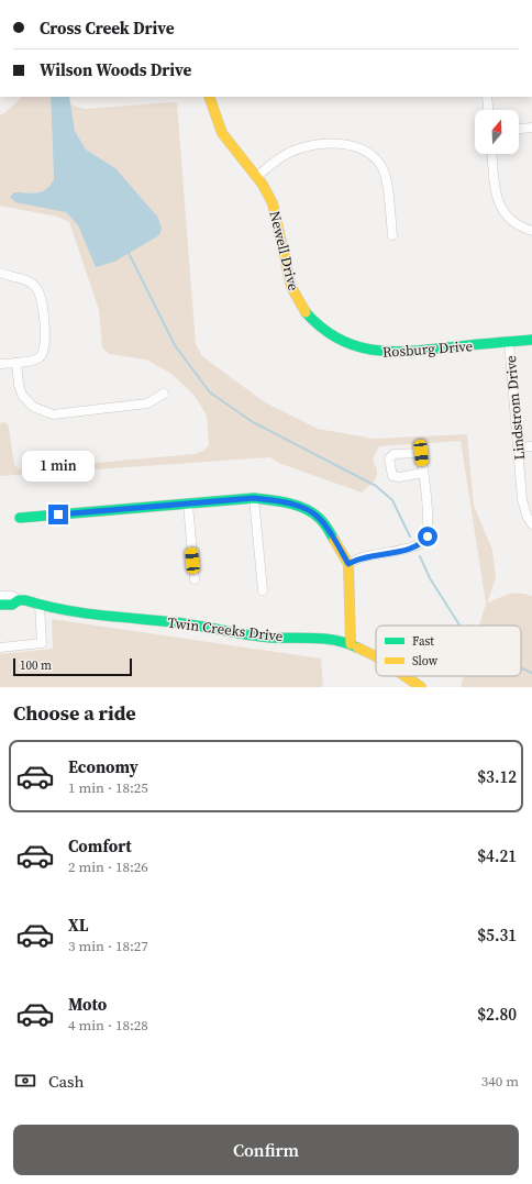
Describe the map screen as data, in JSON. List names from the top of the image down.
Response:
{
  "streets": {
    "street": [
      "Newell Drive",
      "Rosburg Drive",
      "Lindstrom Drive",
      "Twin Creeks Drive"
    ]
  },
  "crossings": [
    ["Newell Drive", "Rosburg Drive"],
    ["Rosburg Drive", "Lindstrom Drive"]
  ],
  "legend": ["Fast", "Slow"],
  "scale_bar": "100 m",
  "north": "top",
  "page": {
    "banner": ["Cross Creek Drive", "Wilson Woods Drive"],
    "bubble": "1 min",
    "scale": "100 m",
    "heading": "Choose a ride",
    "list": [
      {
        "name": "Economy",
        "note": "1 min · 18:25",
        "value": "$3.12"
      },
      {
        "name": "Comfort",
        "note": "2 min · 18:26",
        "value": "$4.21"
      },
      {
        "name": "XL",
        "note": "3 min · 18:27",
        "value": "$5.31"
      },
      {
        "name": "Moto",
        "note": "4 min · 18:28",
        "value": "$2.80"
      }
    ],
    "pay": ["Cash", "340 m"],
    "buttons": "Confirm"
  }
}
